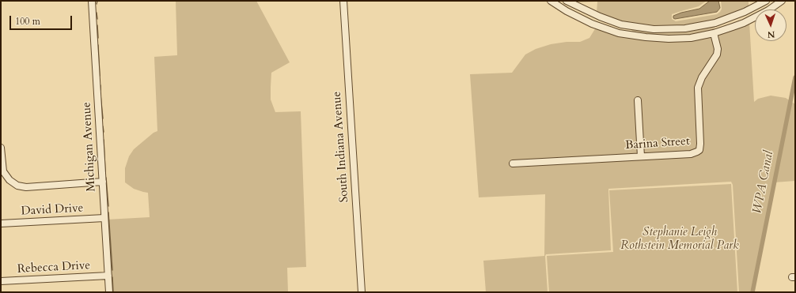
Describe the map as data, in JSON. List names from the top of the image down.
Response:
{
  "streets": {
    "street": [
      "Barina Street",
      "Michigan Avenue",
      "South Indiana Avenue",
      "David Drive",
      "Rebecca Drive"
    ]
  },
  "crossings": [
    ["Michigan Avenue", "David Drive"],
    ["Michigan Avenue", "Rebecca Drive"]
  ],
  "water": ["WPA Canal"],
  "parks": ["Stephanie Leigh Rothstein Memorial Park"],
  "scale_bar": "100 m",
  "north": "bottom"
}
